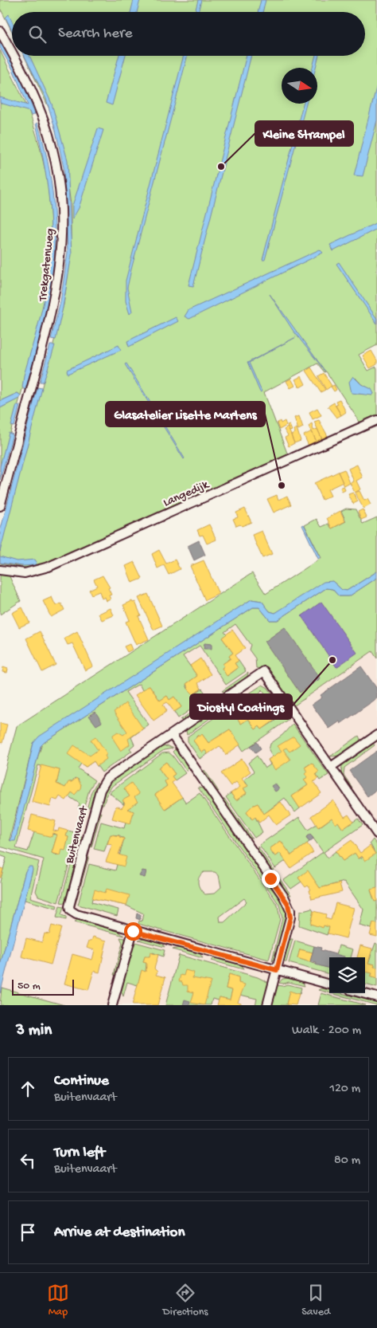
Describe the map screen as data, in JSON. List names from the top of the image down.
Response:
{
  "streets": {
    "street": ["Trekgatenweg", "Langedijk", "Buitenvaart"]
  },
  "places": ["Kleine Strampel", "Glasatelier Lisette Martens", "Diostyl Coatings"],
  "scale_bar": "50 m",
  "north": "right",
  "page": {
    "search": "Search here",
    "scale": "50 m",
    "heading": ["3 min", "Walk · 200 m"],
    "list": [
      ["Continue", "Buitenvaart", "120 m"],
      ["Turn left", "Buitenvaart", "80 m"],
      "Arrive at destination"
    ],
    "nav": ["Map", "Directions", "Saved"]
  }
}
